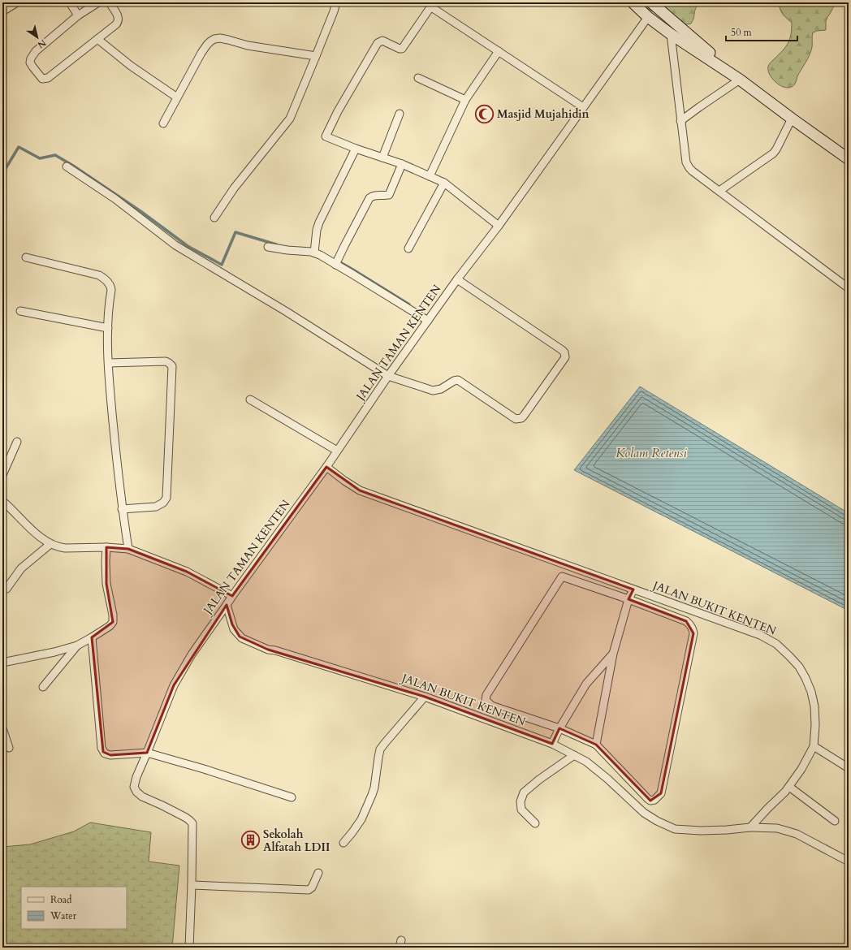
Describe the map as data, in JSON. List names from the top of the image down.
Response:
{
  "streets": {
    "street": ["JALAN TAMAN KENTEN", "JALAN BUKIT KENTEN"]
  },
  "crossings": [
    ["JALAN TAMAN KENTEN", "JALAN BUKIT KENTEN"]
  ],
  "water": ["Kolam Retensi"],
  "places": {
    "mosque": ["Masjid Mujahidin"],
    "building": ["Sekolah Alfatah LDII"]
  },
  "legend": ["Road", "Water"],
  "scale_bar": "50 m",
  "north": "bottom right"
}
